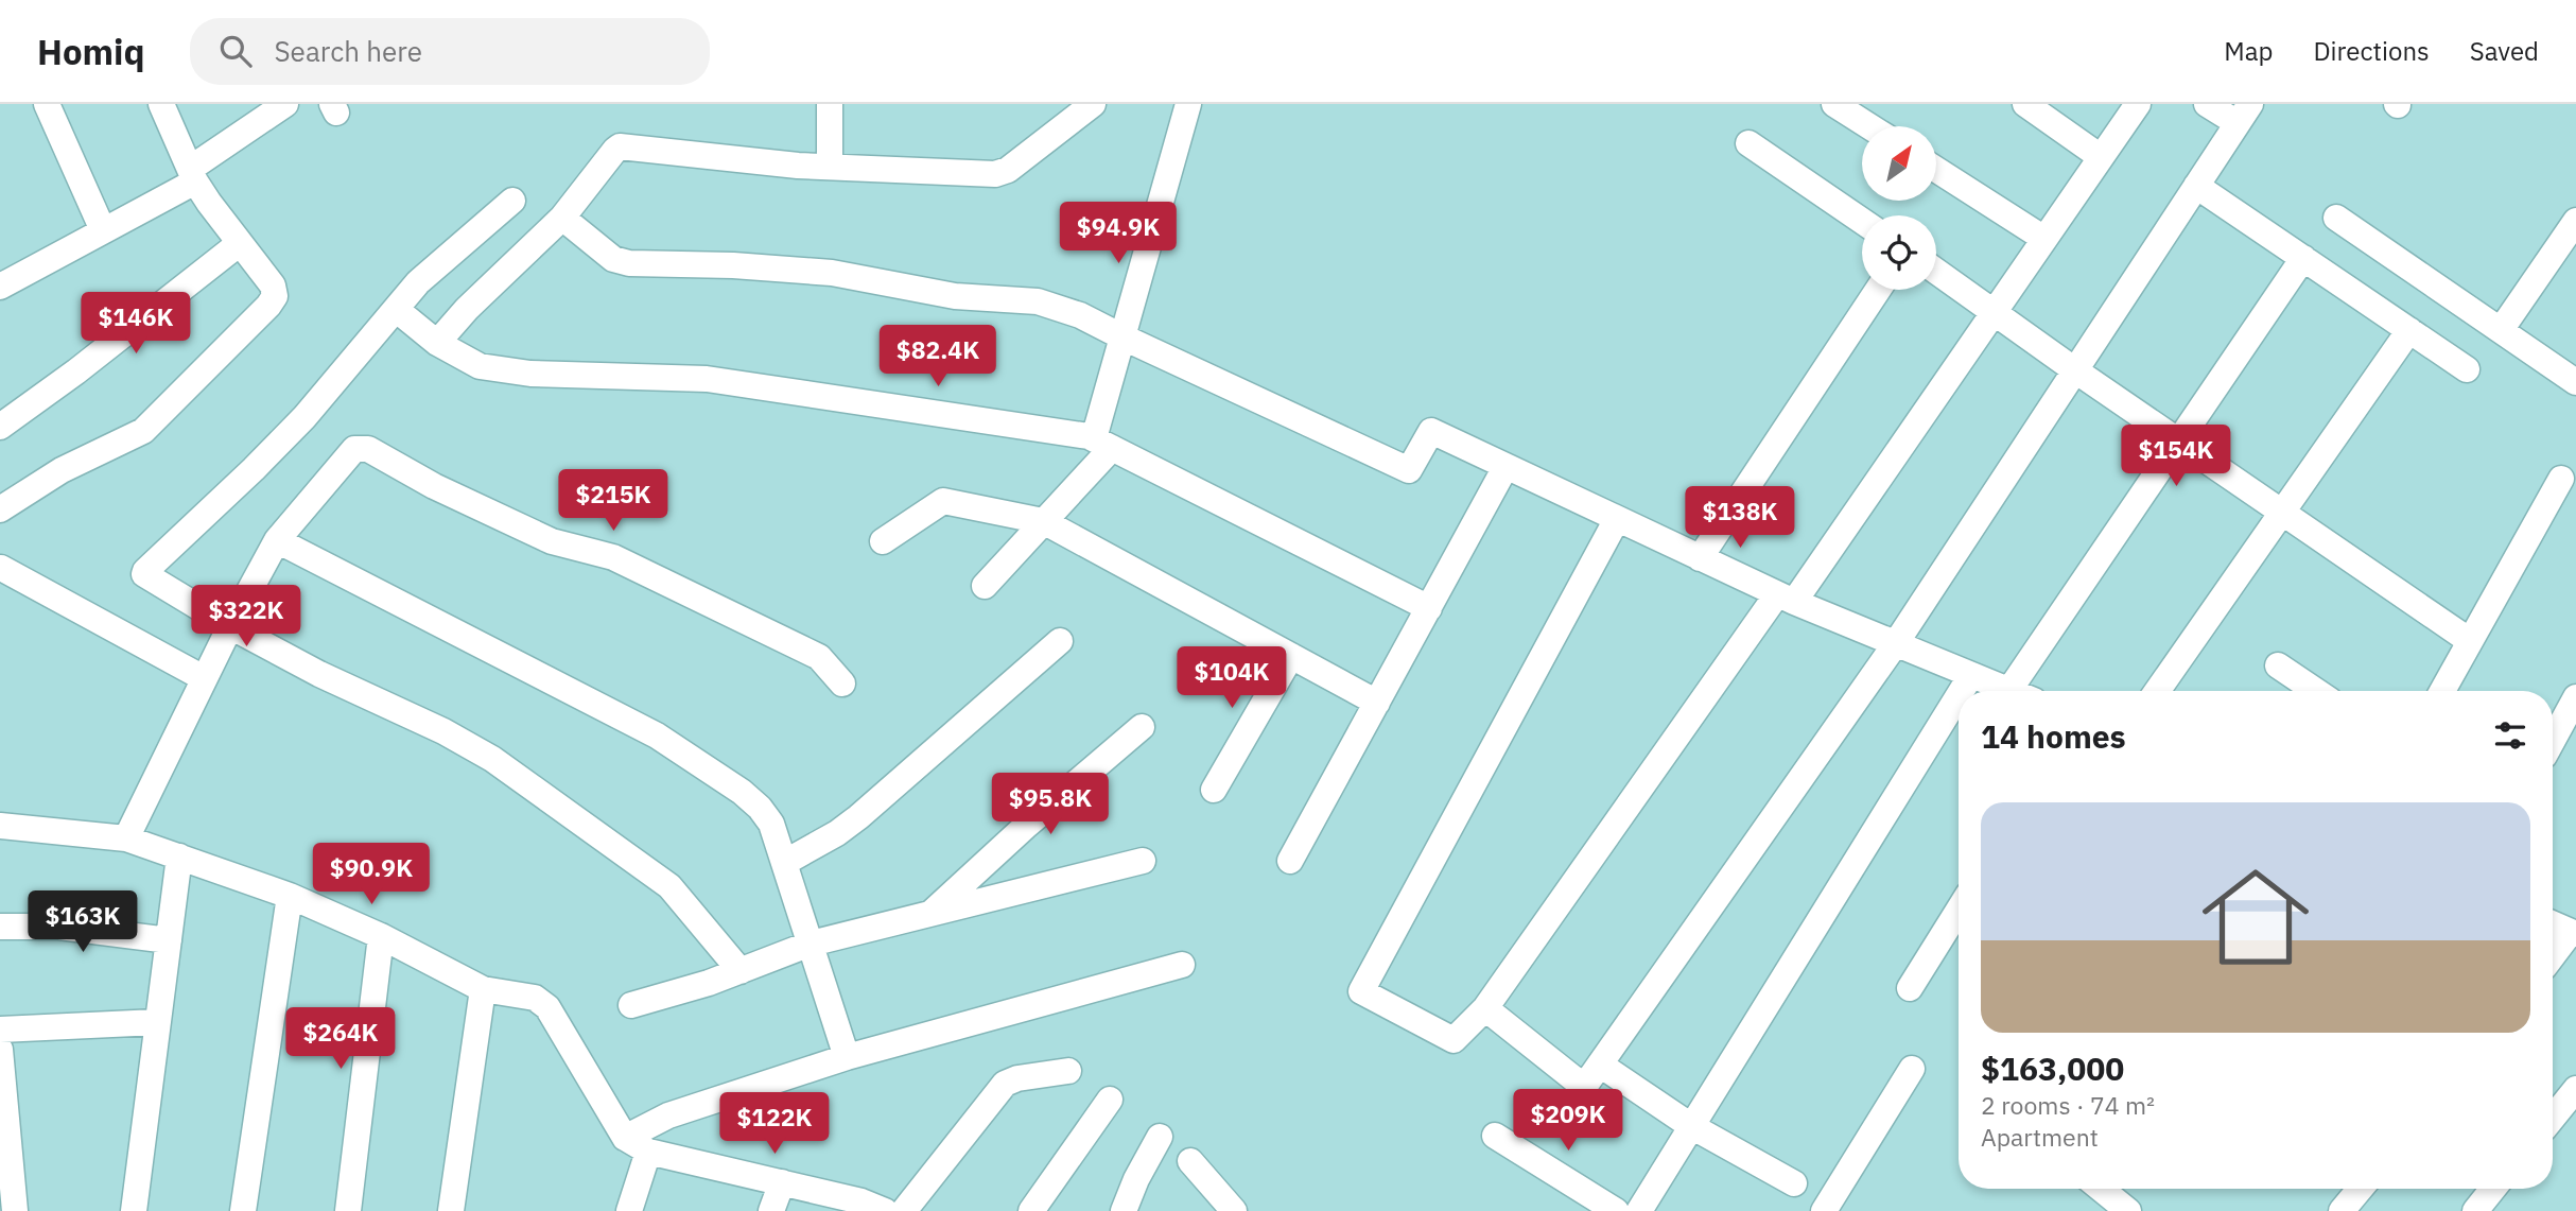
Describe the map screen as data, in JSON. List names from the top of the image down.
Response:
{
  "north": "top right",
  "page": {
    "header": "Homiq",
    "search": "Search here",
    "nav": ["Map", "Directions", "Saved"],
    "price": [
      "$94.9K",
      "$146K",
      "$82.4K",
      "$154K",
      "$215K",
      "$138K",
      "$322K",
      "$104K",
      "$95.8K",
      "$90.9K",
      "$163K",
      "$264K",
      "$209K",
      "$122K"
    ],
    "heading": "14 homes",
    "list": [
      {
        "name": "$163,000",
        "note": "2 rooms · 74 m² · Apartment"
      }
    ]
  }
}
